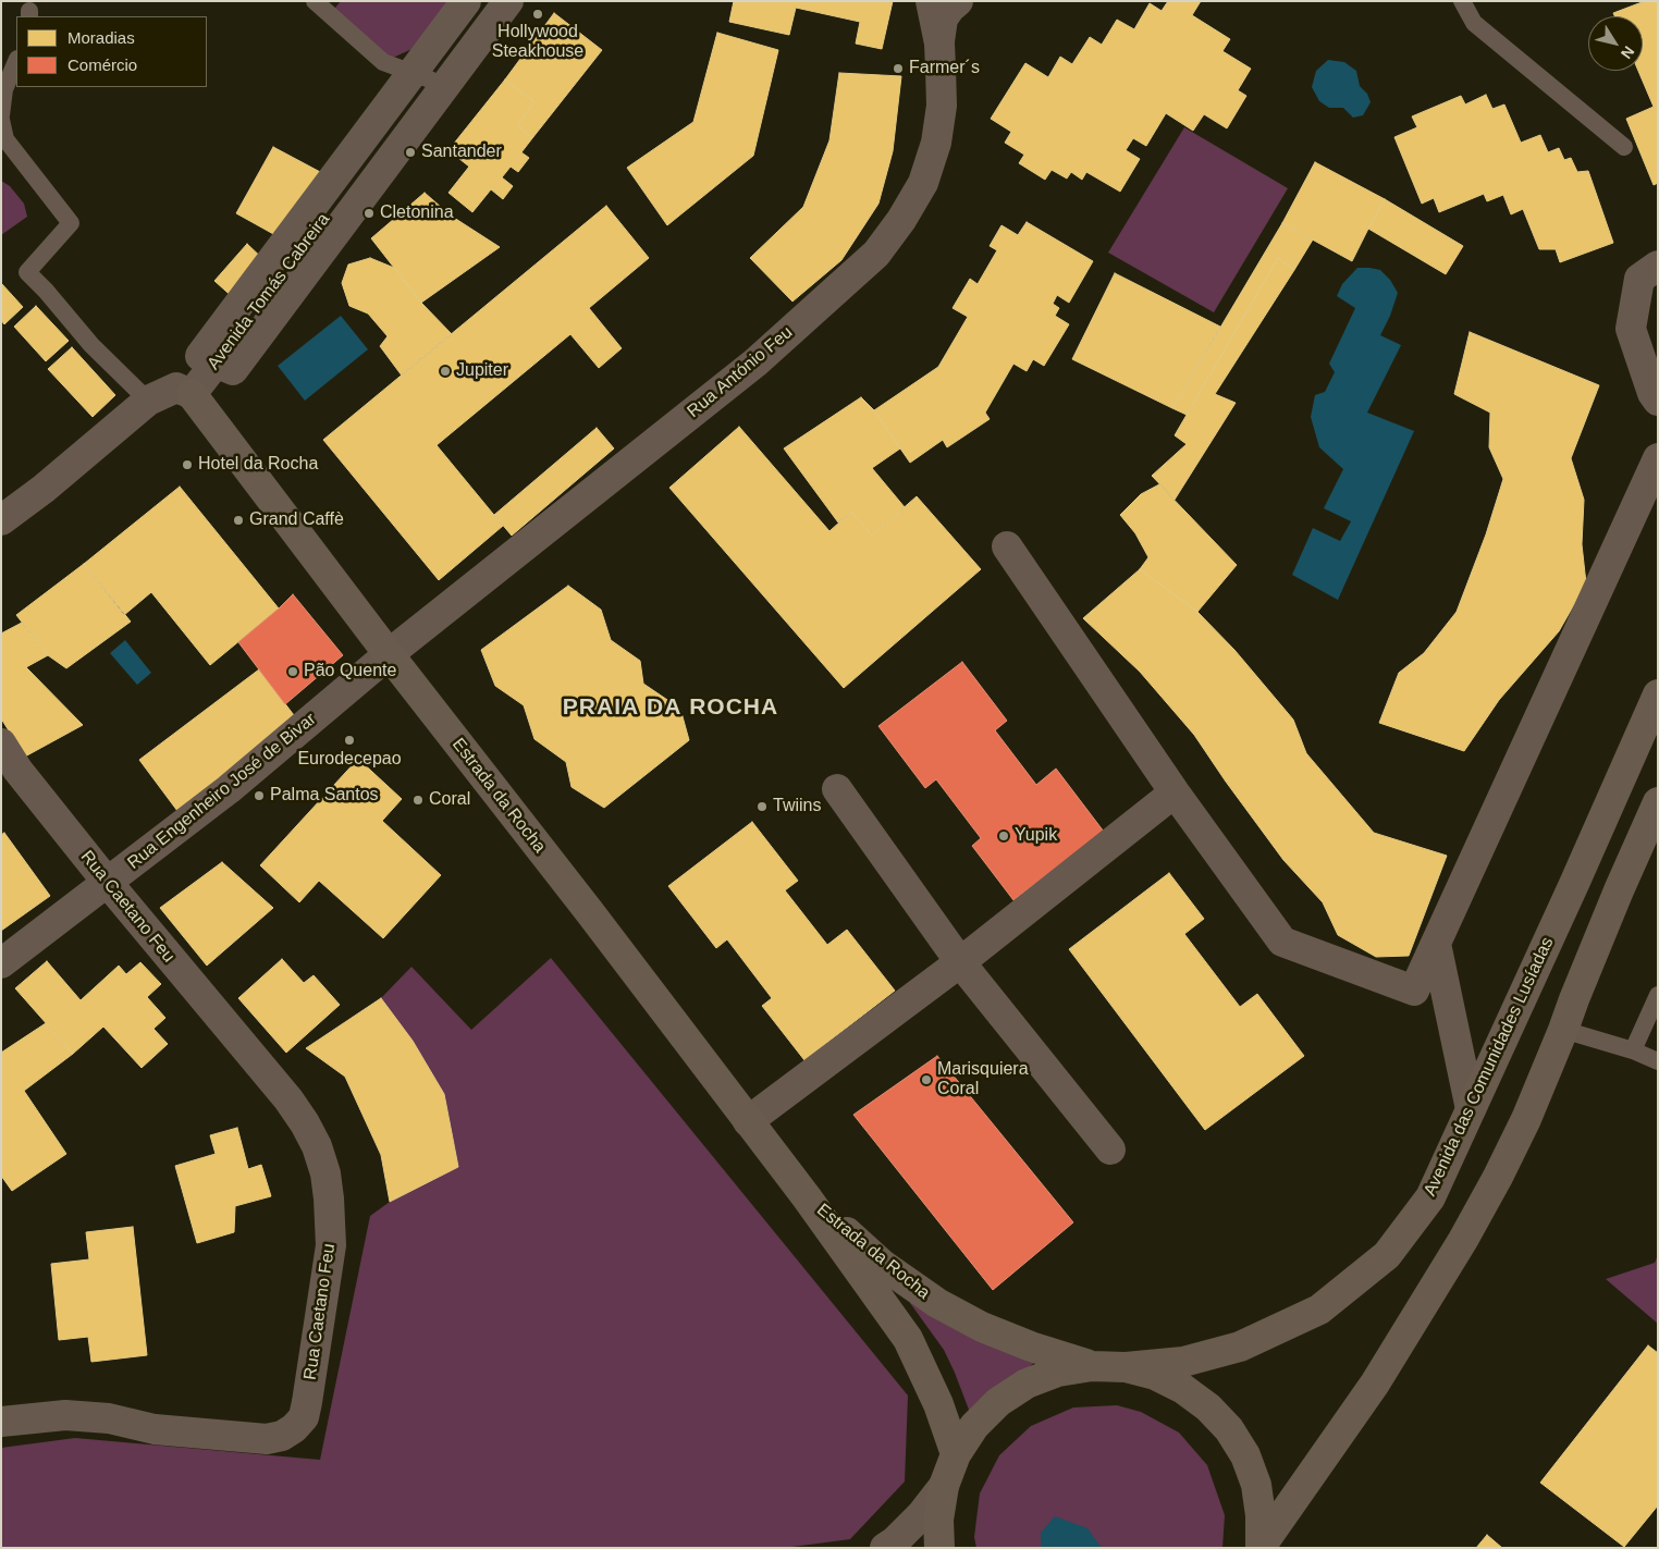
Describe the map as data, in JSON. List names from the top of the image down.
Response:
{
  "streets": {
    "main road": ["Estrada da Rocha", "Avenida das Comunidades Lusíadas"],
    "street": [
      "Avenida Tomás Cabreira",
      "Rua António Feu",
      "Rua Engenheiro José de Bivar",
      "Rua Caetano Feu"
    ]
  },
  "crossings": [
    ["Avenida Tomás Cabreira", "Estrada da Rocha"],
    ["Rua António Feu", "Rua Engenheiro José de Bivar"],
    ["Rua António Feu", "Estrada da Rocha"],
    ["Rua Engenheiro José de Bivar", "Estrada da Rocha"],
    ["Rua Engenheiro José de Bivar", "Rua Caetano Feu"]
  ],
  "districts": ["PRAIA DA ROCHA"],
  "places": [
    "Hollywood Steakhouse",
    "Farmer´s",
    "Santander",
    "Cletonina",
    "Jupiter",
    "Hotel da Rocha",
    "Grand Caffè",
    "Pão Quente",
    "Eurodecepao",
    "Palma Santos",
    "Coral",
    "Twiins",
    "Yupik",
    "Marisquiera Coral"
  ],
  "legend": ["Moradias", "Comércio"],
  "north": "bottom right"
}
